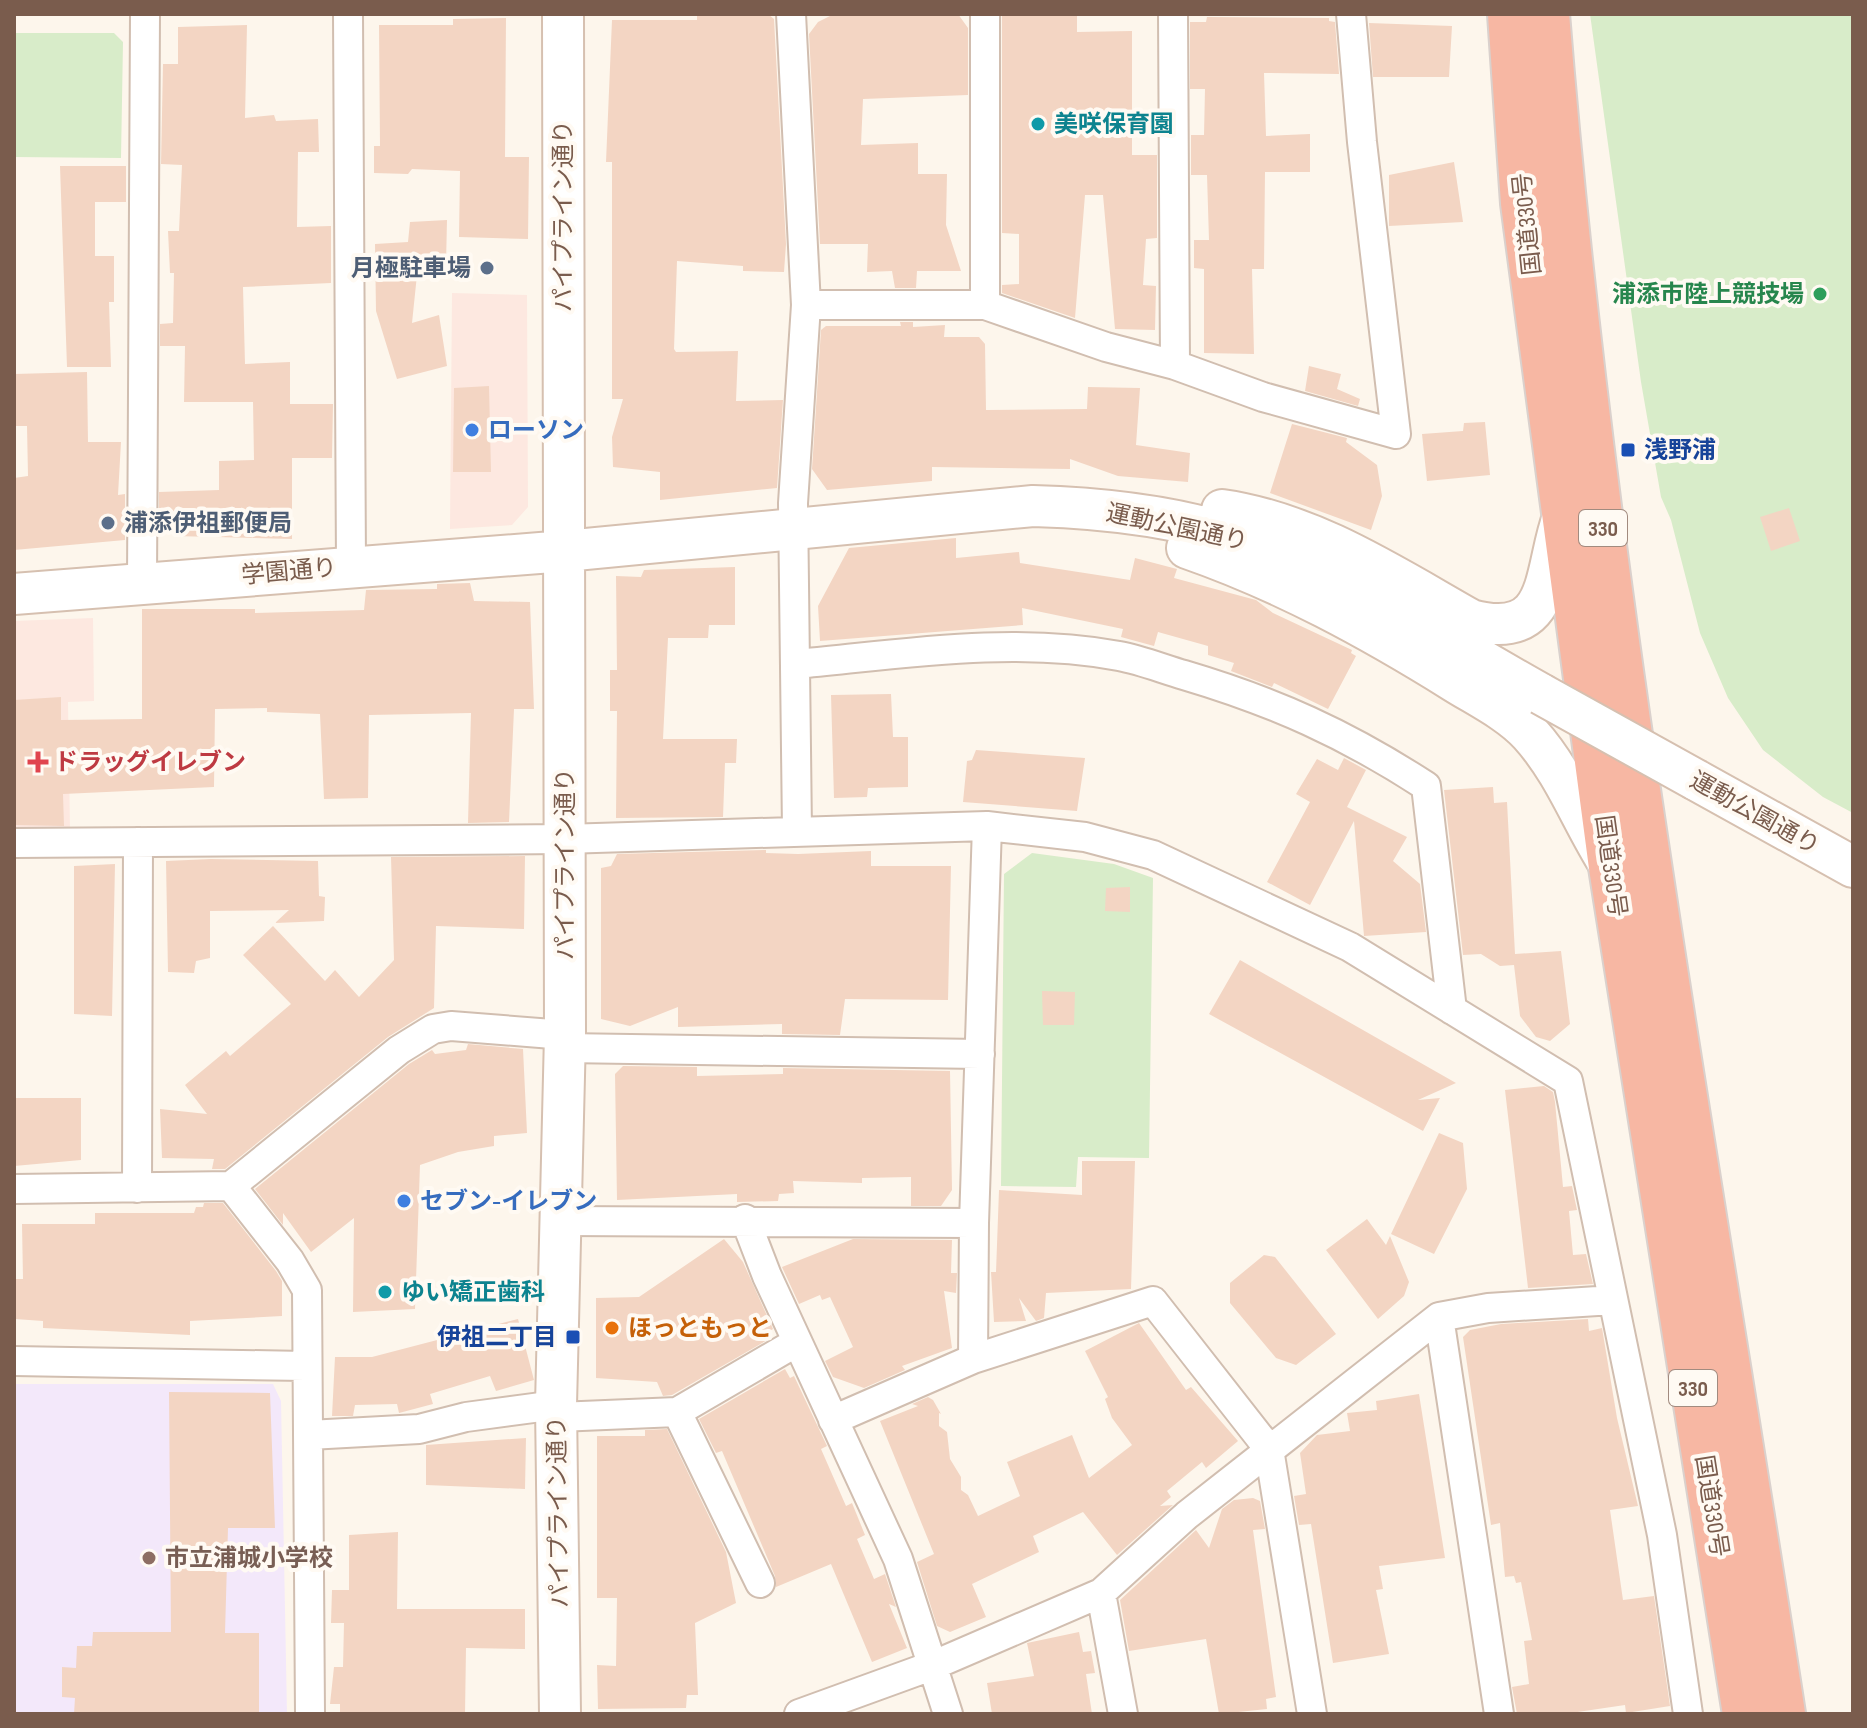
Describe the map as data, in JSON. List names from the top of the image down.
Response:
{
  "streets": {
    "highway": ["国道330号", "330"],
    "street": ["パイプライン通り", "運動公園通り", "学園通り"]
  },
  "crossings": [
    ["パイプライン通り", "運動公園通り"],
    ["パイプライン通り", "学園通り"],
    ["運動公園通り", "学園通り"]
  ],
  "places": {
    "other": [
      "美咲保育園",
      "月極駐車場",
      "浦添市陸上競技場",
      "ローソン",
      "浦添伊祖郵便局",
      "セブン-イレブン",
      "ゆい矯正歯科",
      "ほっともっと",
      "市立浦城小学校"
    ],
    "transit": ["浅野浦", "伊祖二丁目"],
    "health": ["ドラッグイレブン"]
  }
}
